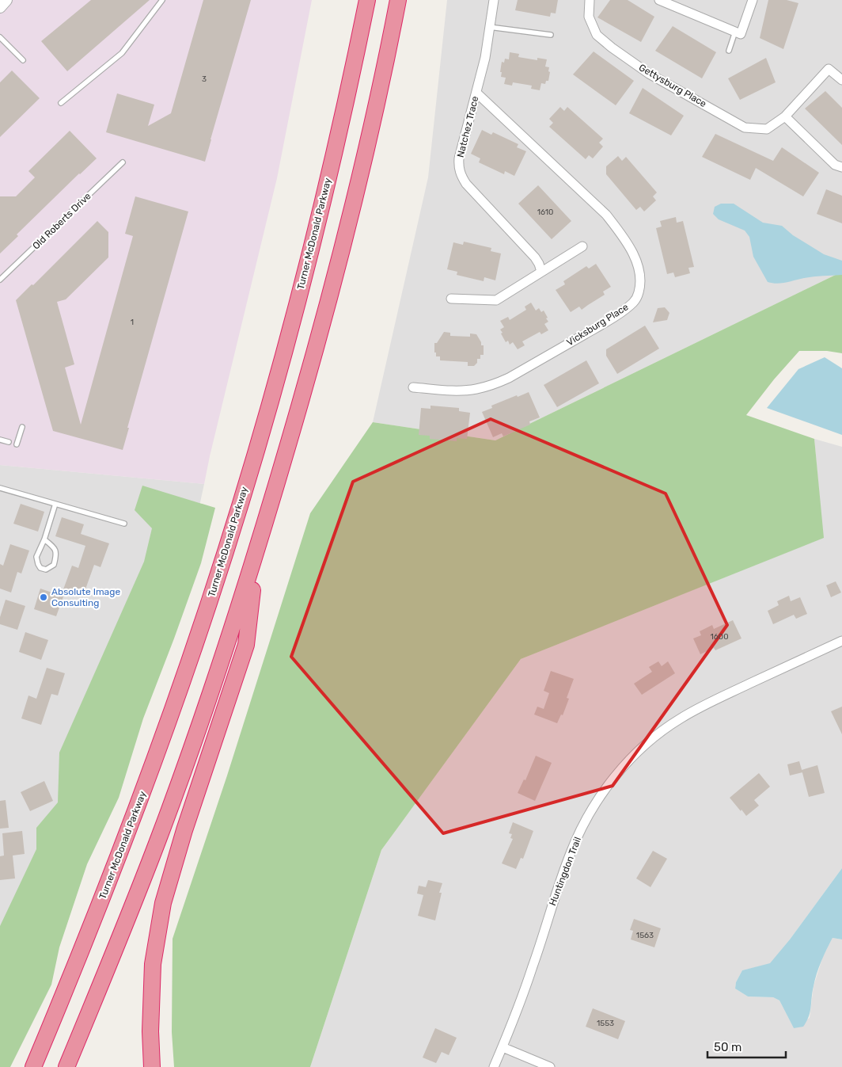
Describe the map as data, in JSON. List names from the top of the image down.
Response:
{
  "streets": {
    "highway": ["Turner McDonald Parkway"],
    "street": [
      "Gettysburg Place",
      "Natchez Trace",
      "Vicksburg Place",
      "Huntingdon Trail"
    ],
    "lane": ["Old Roberts Drive"]
  },
  "crossings": [
    ["Natchez Trace", "Vicksburg Place"]
  ],
  "places": ["Absolute Image Consulting"],
  "house_numbers": [
    "3",
    "1610",
    "1",
    "1600",
    "1563",
    "1553"
  ],
  "scale_bar": "50 m"
}
